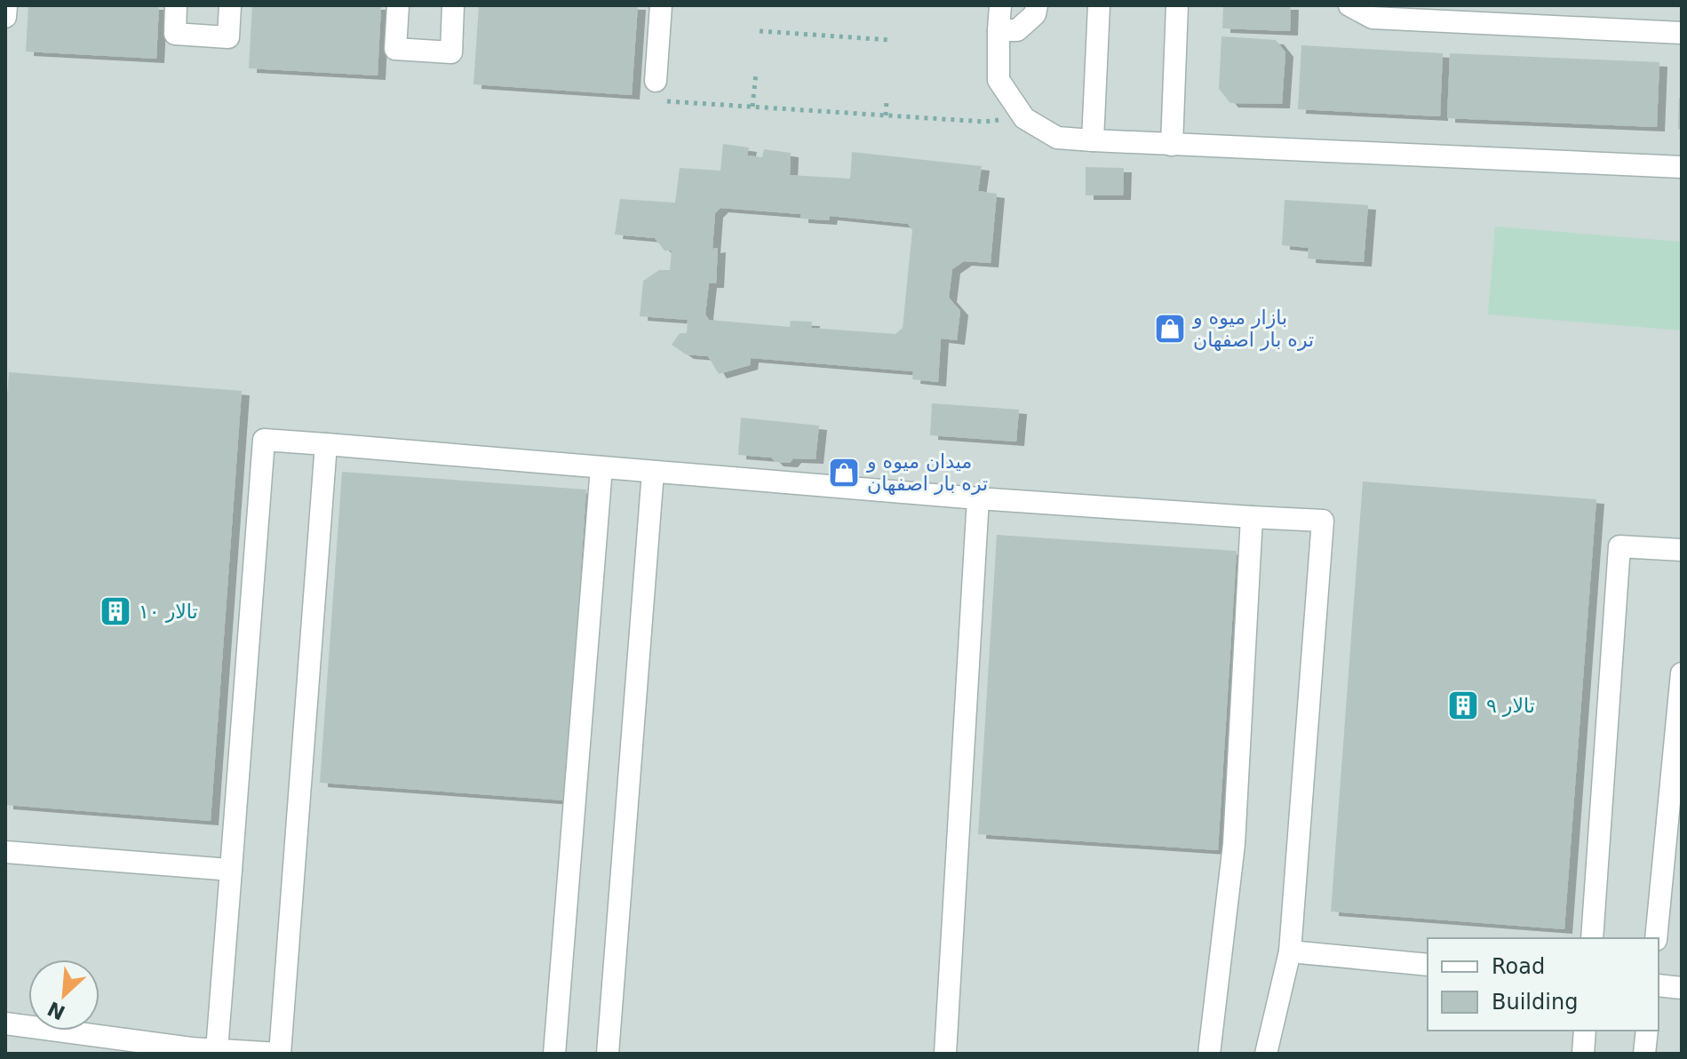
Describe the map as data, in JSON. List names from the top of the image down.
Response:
{
  "places": {
    "shop": ["بازار میوه و تره بار اصفهان", "میدان میوه و تره بار اصفهان"],
    "building": ["تالار ۱۰", "تالار ۹"]
  },
  "legend": ["Road", "Building"],
  "north": "bottom left"
}
